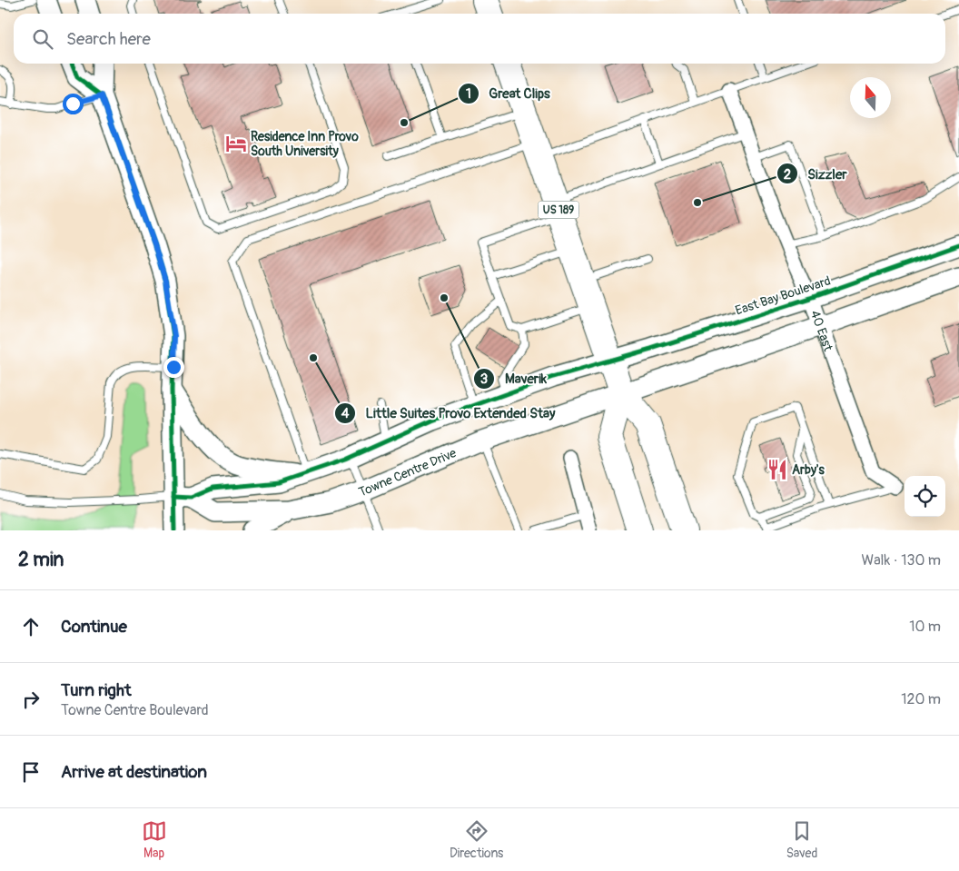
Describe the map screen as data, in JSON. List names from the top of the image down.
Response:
{
  "streets": {
    "highway": ["US 189"],
    "street": ["East Bay Boulevard", "40 East", "Towne Centre Drive"]
  },
  "crossings": [
    ["US 189", "East Bay Boulevard"],
    ["US 189", "Towne Centre Drive"],
    ["East Bay Boulevard", "40 East"]
  ],
  "places": {
    "other": [
      "Great Clips",
      "Sizzler",
      "Maverik",
      "Little Suites Provo Extended Stay"
    ],
    "hotel": ["Residence Inn Provo South University"],
    "restaurant": ["Arby's"]
  },
  "north": "top",
  "page": {
    "search": "Search here",
    "heading": ["2 min", "Walk · 130 m"],
    "list": [
      ["Continue", "10 m"],
      ["Turn right", "Towne Centre Boulevard", "120 m"],
      "Arrive at destination"
    ],
    "nav": ["Map", "Directions", "Saved"]
  }
}
